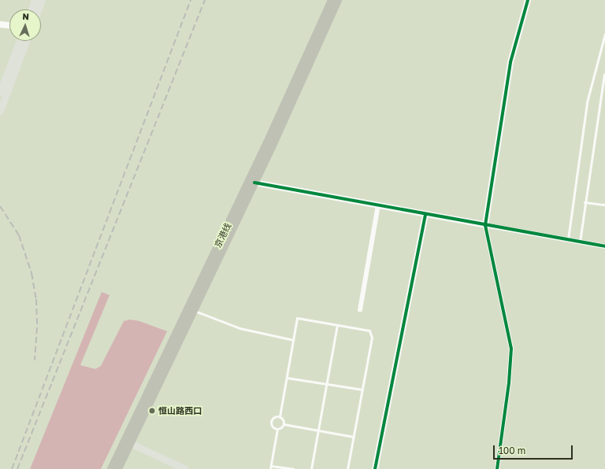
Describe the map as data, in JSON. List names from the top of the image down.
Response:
{
  "streets": {
    "highway": ["京港线"]
  },
  "places": ["恒山路西口"],
  "scale_bar": "100 m",
  "north": "top"
}
